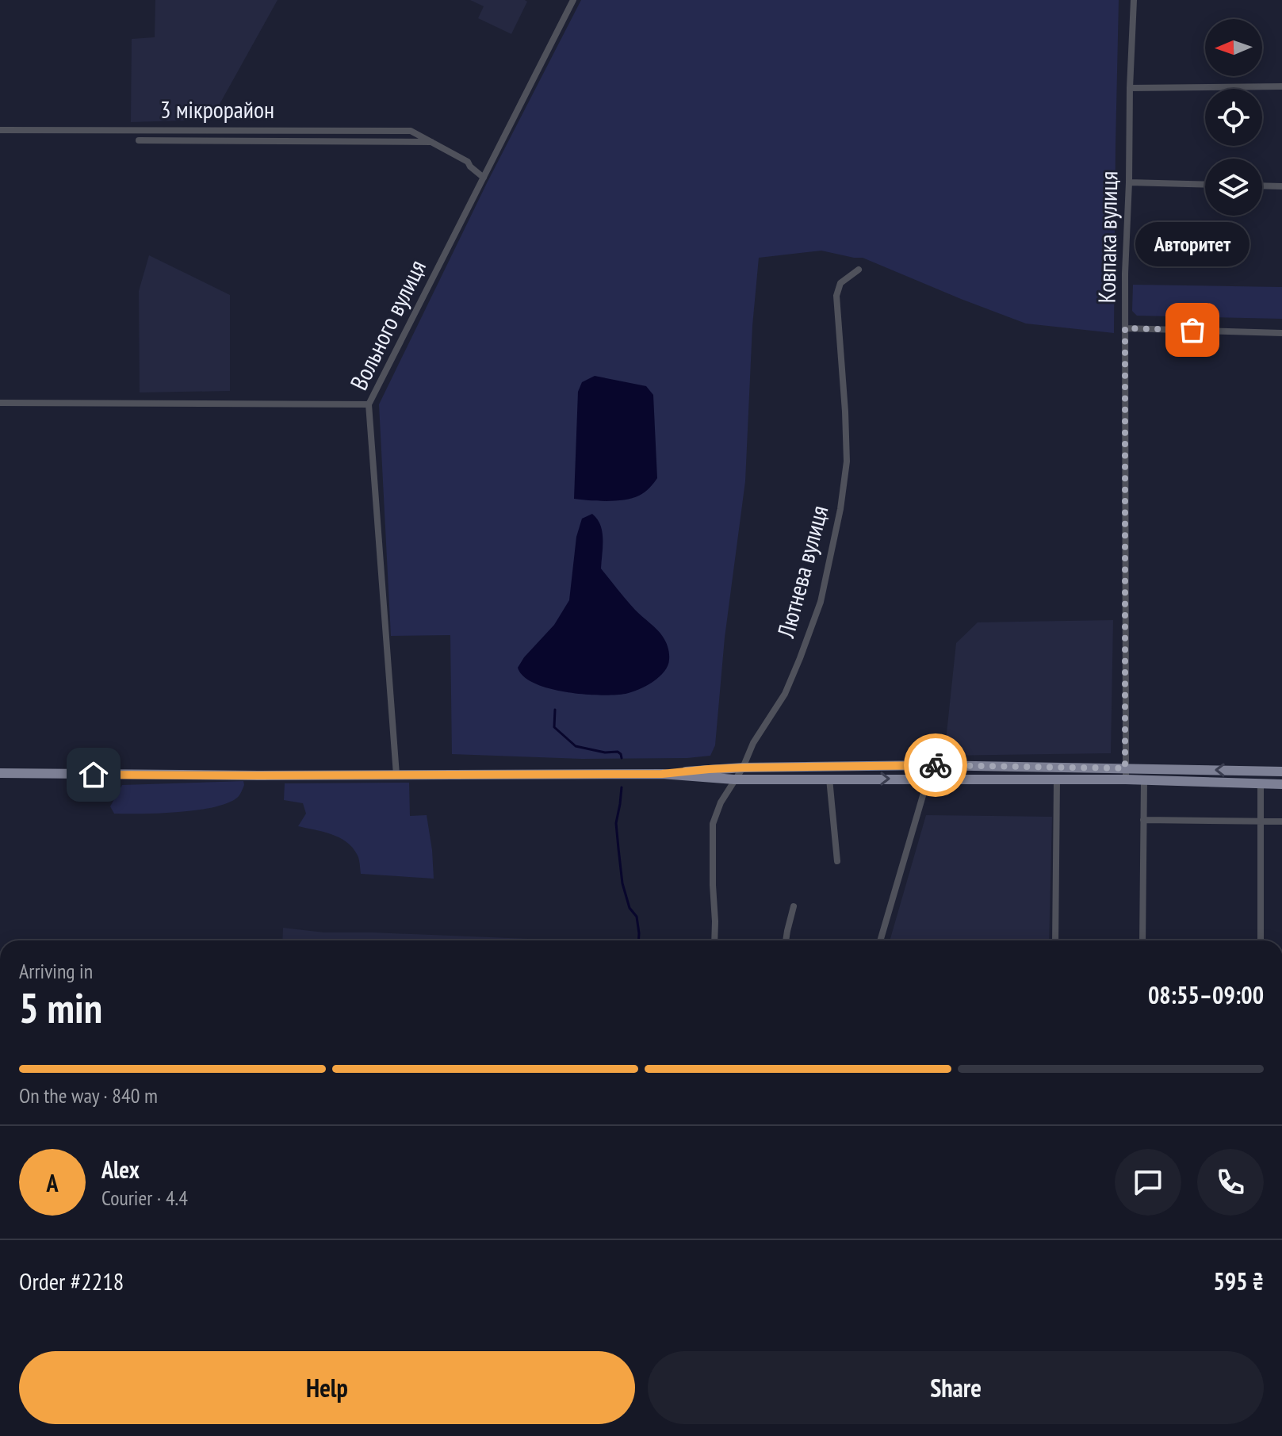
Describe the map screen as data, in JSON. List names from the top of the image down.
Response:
{
  "streets": {
    "street": [
      "3 мікрорайон",
      "Ковпака вулиця",
      "Вольного вулиця",
      "Лютнева вулиця"
    ]
  },
  "crossings": [
    ["3 мікрорайон", "Вольного вулиця"]
  ],
  "places": ["Авторитет"],
  "north": "left",
  "page": {
    "bubble": "Авторитет",
    "heading": ["5 min", "Arriving in", "08:55–09:00"],
    "panel": [
      "Alex",
      "Courier · 4.4",
      "Order #2218",
      "595 ₴"
    ],
    "bar": "On the way · 840 m",
    "round": "A",
    "buttons": ["Help", "Share"]
  }
}
